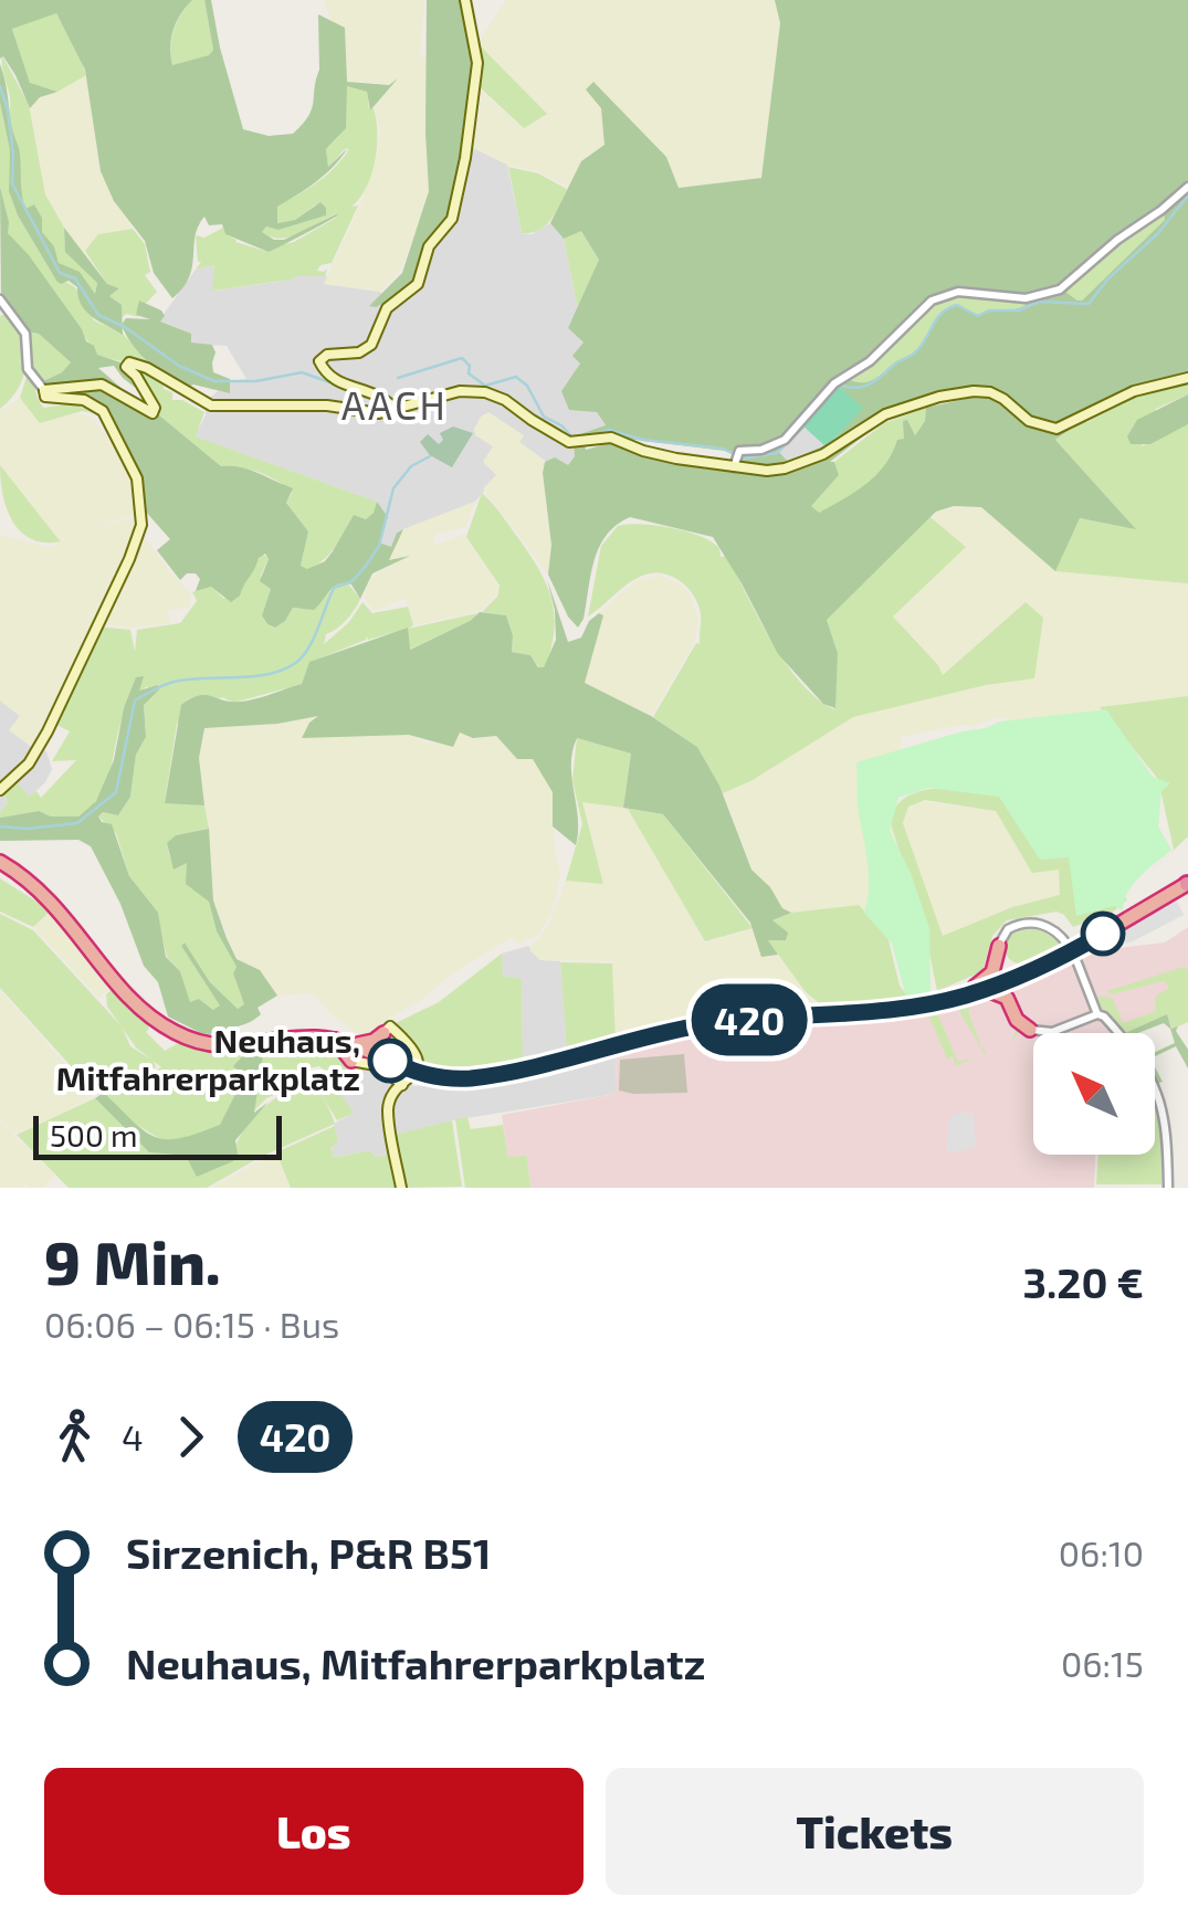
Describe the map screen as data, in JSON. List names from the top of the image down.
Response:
{
  "districts": ["AACH"],
  "places": ["Neuhaus, Mitfahrerparkplatz"],
  "lines": ["bus line 420"],
  "scale_bar": "500 m",
  "north": "top left",
  "page": {
    "on_map": "420",
    "scale": "500 m",
    "heading": ["9 Min.", "06:06 – 06:15 · Bus", "3.20 €"],
    "legs": ["4", "420"],
    "list": [
      {
        "name": "Sirzenich, P&R B51",
        "value": "06:10"
      },
      {
        "name": "Neuhaus, Mitfahrerparkplatz",
        "value": "06:15"
      }
    ],
    "buttons": ["Los", "Tickets"]
  }
}
